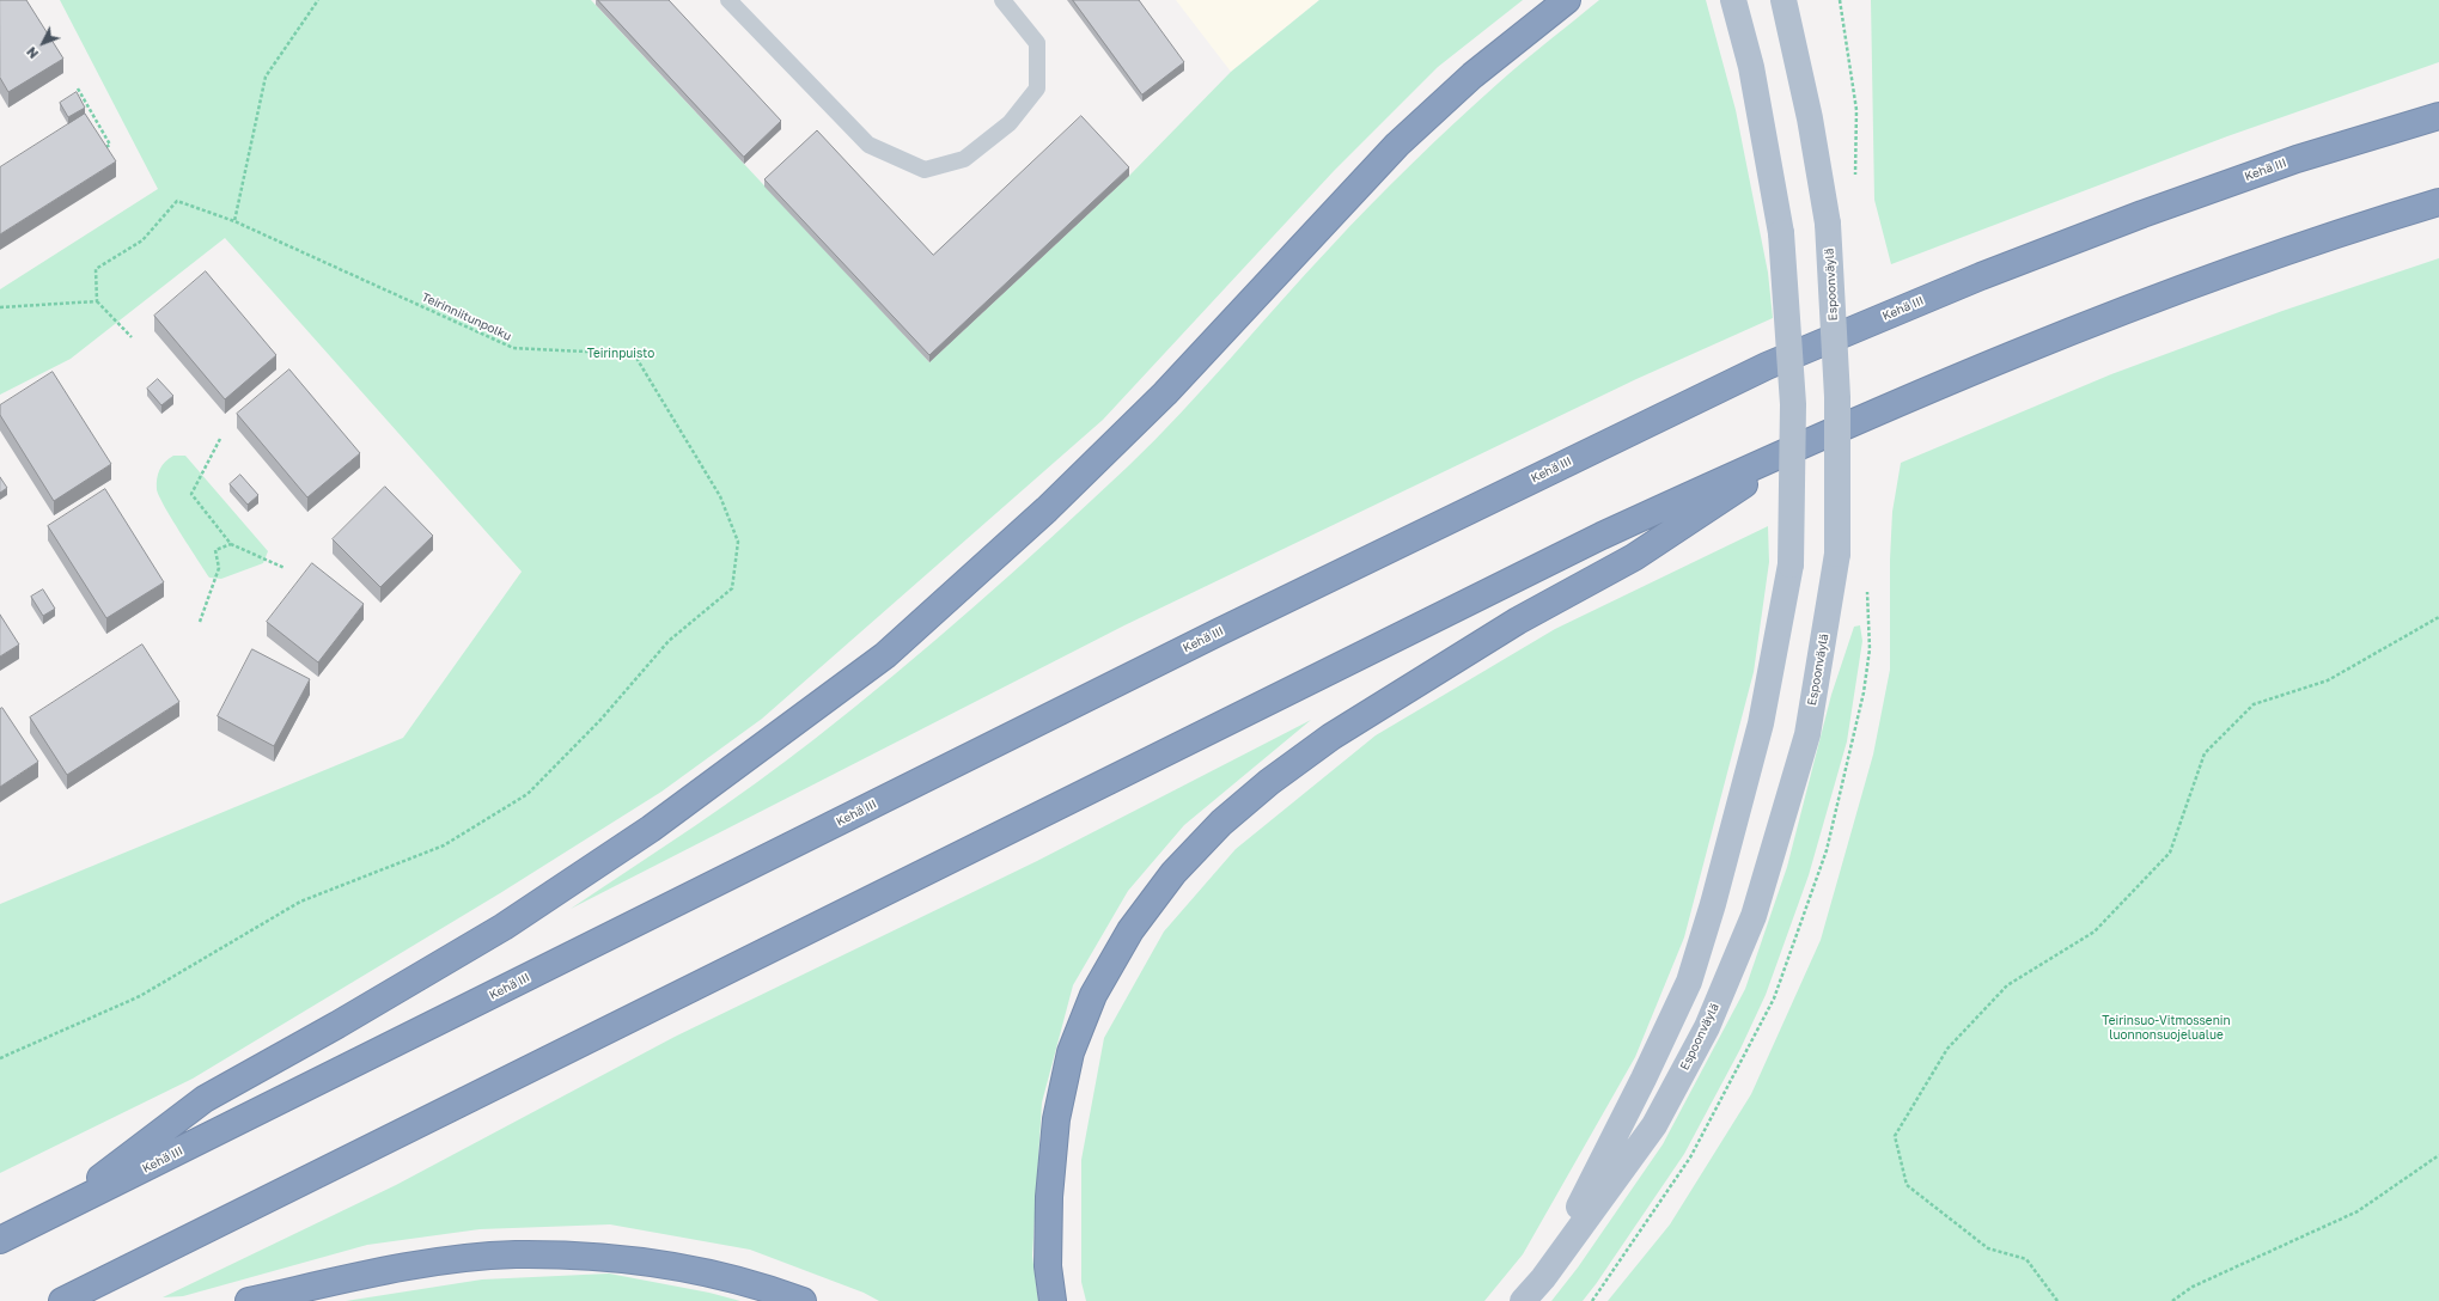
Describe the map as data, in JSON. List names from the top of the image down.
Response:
{
  "streets": {
    "highway": ["Kehä III"],
    "main road": ["Espoonväylä"],
    "path": ["Teirinniitunpolku"]
  },
  "parks": ["Teirinpuisto", "Teirinsuo-Vitmossenin luonnonsuojelualue"],
  "north": "bottom left"
}
